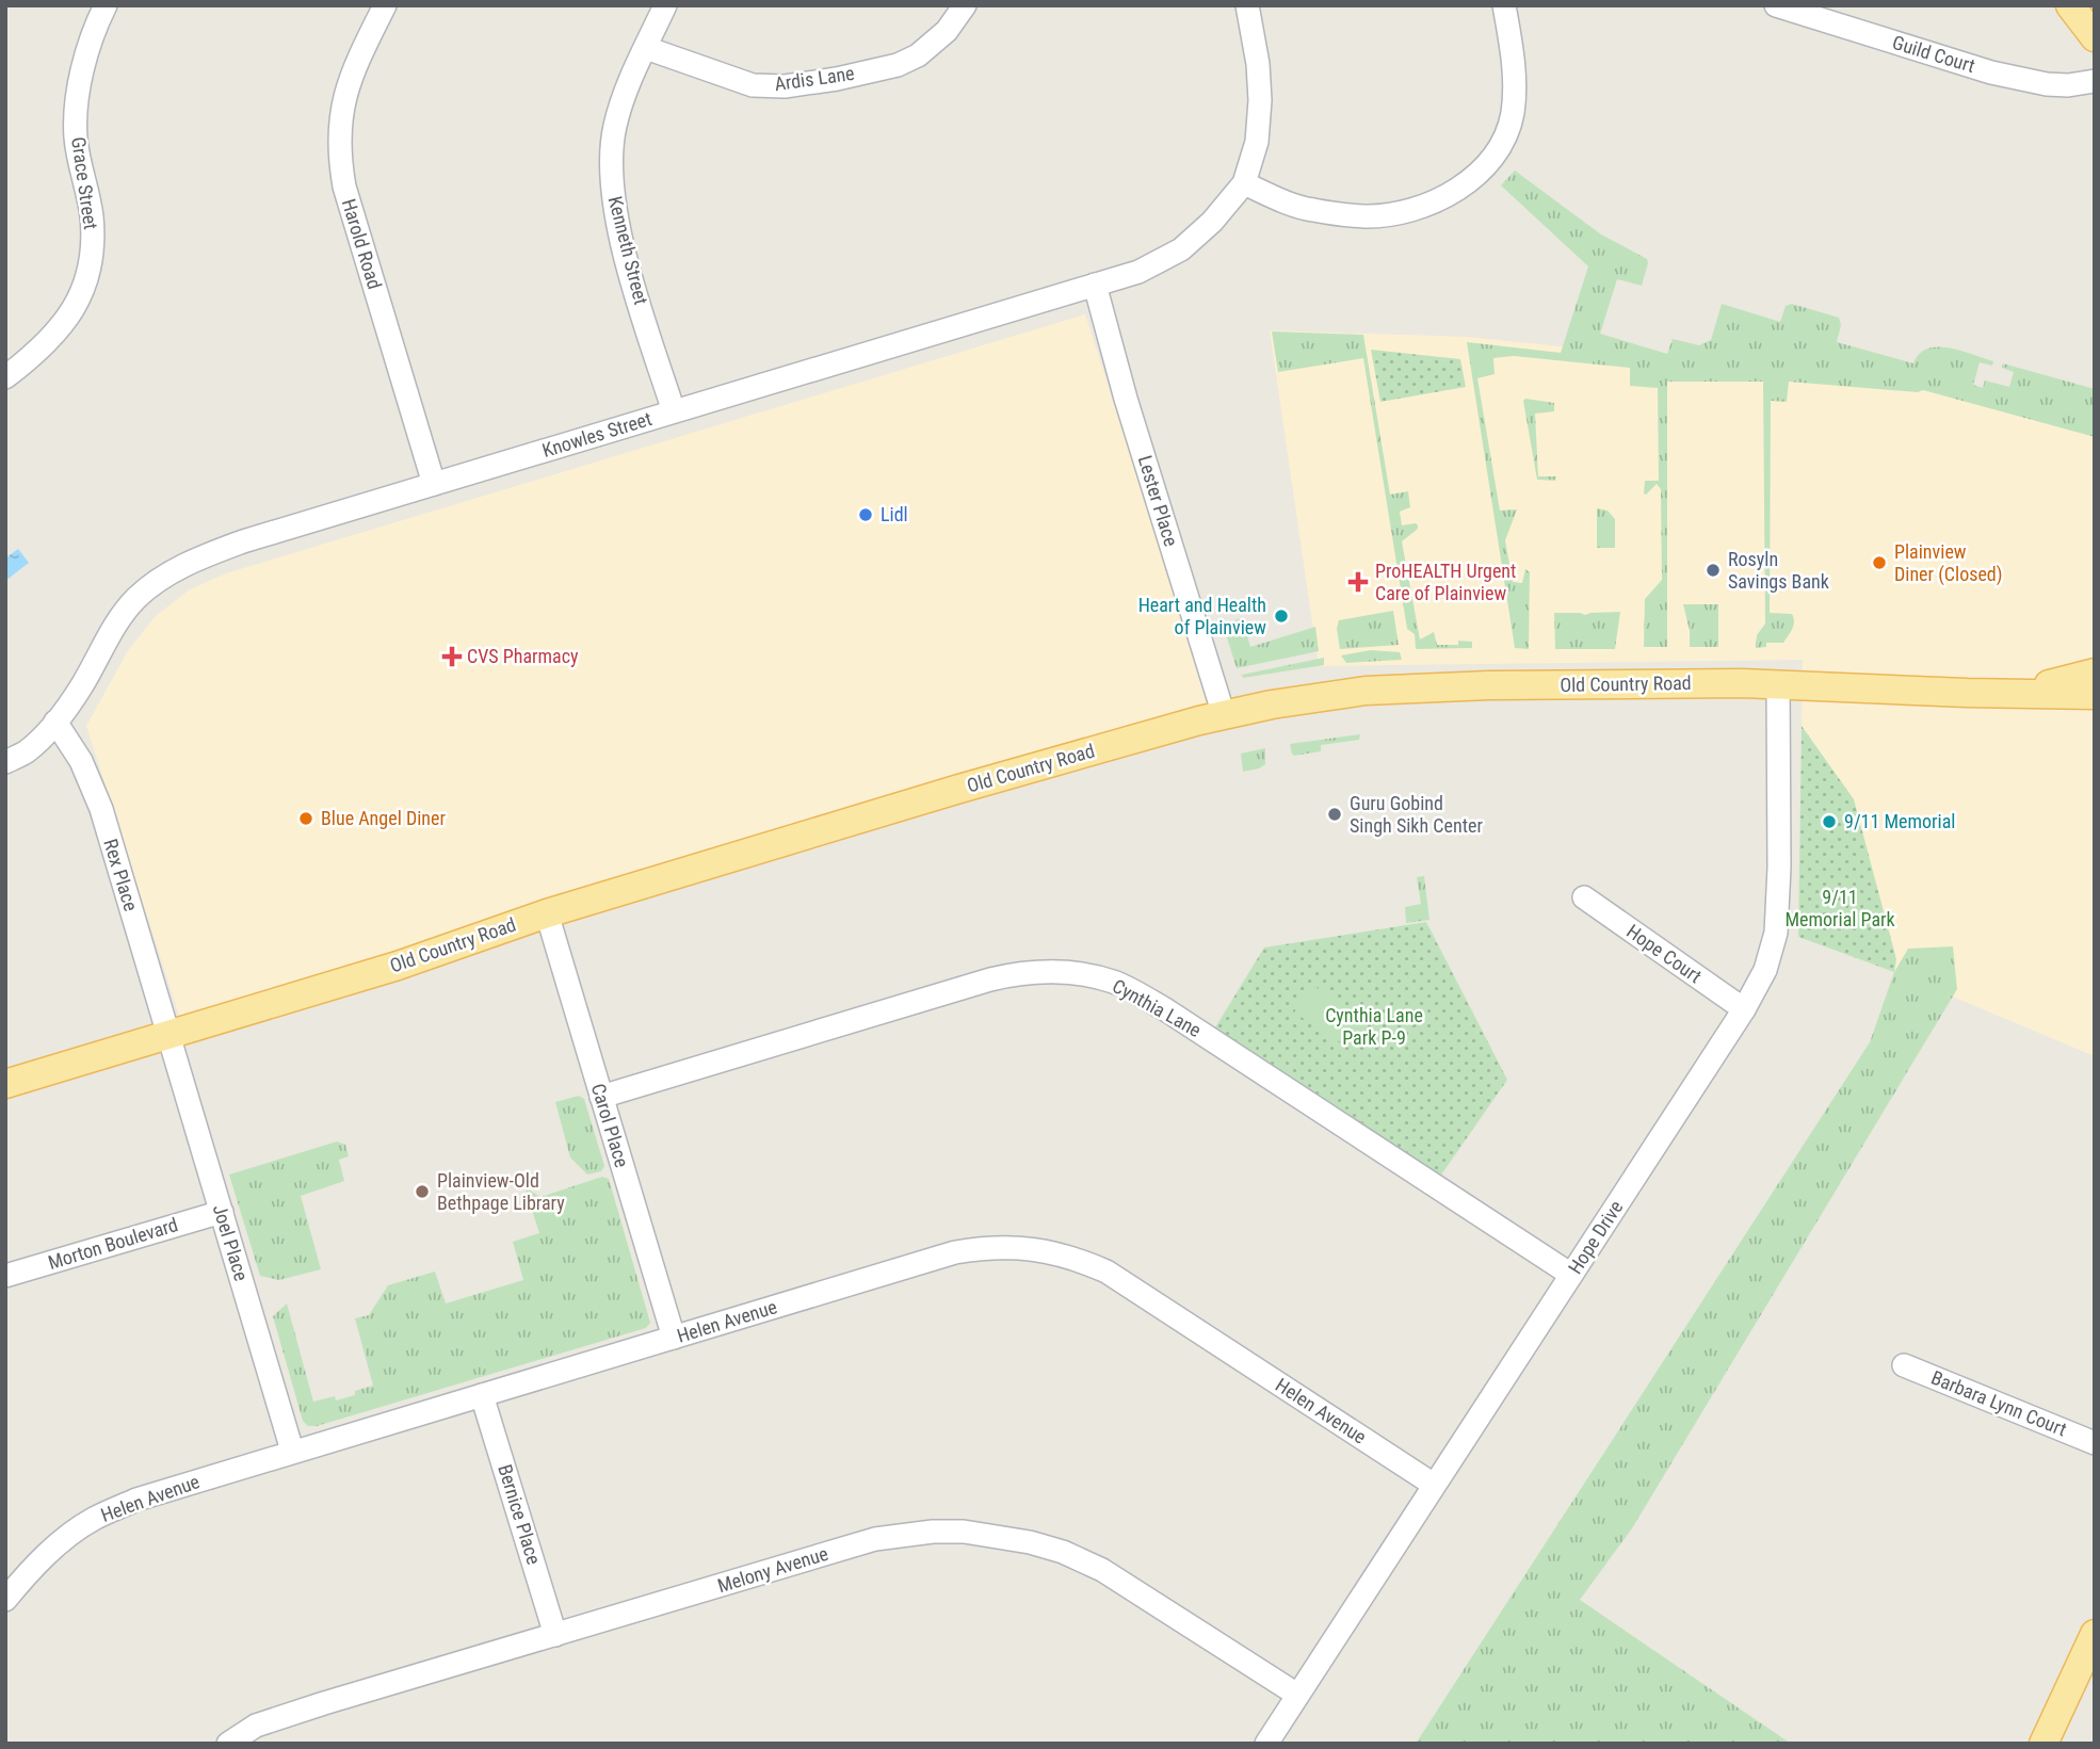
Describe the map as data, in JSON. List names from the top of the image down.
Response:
{
  "streets": {
    "main road": ["Old Country Road"],
    "street": [
      "Guild Court",
      "Ardis Lane",
      "Grace Street",
      "Harold Road",
      "Kenneth Street",
      "Knowles Street",
      "Lester Place",
      "Rex Place",
      "Hope Court",
      "Cynthia Lane",
      "Carol Place",
      "Hope Drive",
      "Joel Place",
      "Morton Boulevard",
      "Helen Avenue",
      "Barbara Lynn Court",
      "Bernice Place",
      "Melony Avenue"
    ]
  },
  "crossings": [
    ["Ardis Lane", "Kenneth Street"],
    ["Harold Road", "Knowles Street"],
    ["Kenneth Street", "Knowles Street"],
    ["Knowles Street", "Lester Place"],
    ["Knowles Street", "Rex Place"],
    ["Lester Place", "Old Country Road"],
    ["Old Country Road", "Rex Place"],
    ["Old Country Road", "Carol Place"],
    ["Old Country Road", "Hope Drive"],
    ["Old Country Road", "Joel Place"],
    ["Rex Place", "Joel Place"],
    ["Hope Court", "Hope Drive"],
    ["Cynthia Lane", "Carol Place"],
    ["Cynthia Lane", "Hope Drive"],
    ["Carol Place", "Helen Avenue"],
    ["Hope Drive", "Helen Avenue"],
    ["Hope Drive", "Melony Avenue"],
    ["Joel Place", "Morton Boulevard"],
    ["Joel Place", "Helen Avenue"],
    ["Helen Avenue", "Bernice Place"],
    ["Bernice Place", "Melony Avenue"]
  ],
  "parks": ["9/11 Memorial Park", "Cynthia Lane Park P-9"],
  "places": {
    "other": [
      "Lidl",
      "Plainview Diner (Closed)",
      "Rosyln Savings Bank",
      "Heart and Health of Plainview",
      "Guru Gobind Singh Sikh Center",
      "Blue Angel Diner",
      "9/11 Memorial",
      "Plainview-Old Bethpage Library"
    ],
    "health": ["ProHEALTH Urgent Care of Plainview", "CVS Pharmacy"]
  }
}
